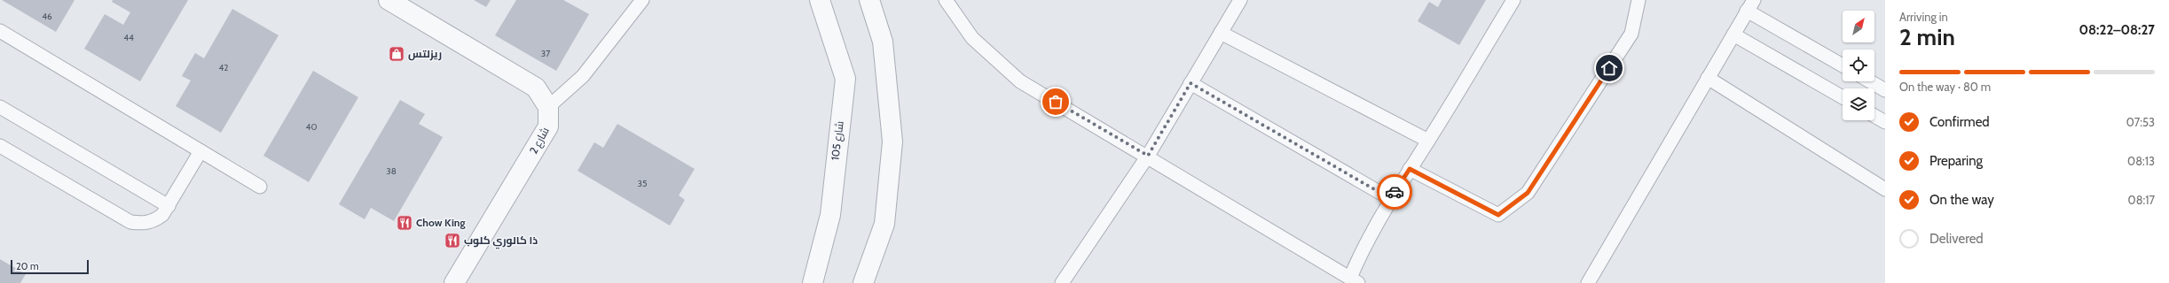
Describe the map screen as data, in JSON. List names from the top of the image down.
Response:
{
  "streets": {
    "street": ["شارع 2", "شارع 105"]
  },
  "places": {
    "shop": ["ريزلتس"],
    "restaurant": ["Chow King", "ذا كالوري كلوب"]
  },
  "house_numbers": [
    "46",
    "44",
    "37",
    "42",
    "40",
    "38",
    "35"
  ],
  "scale_bar": "20 m",
  "north": "top right",
  "page": {
    "heading": ["2 min", "Arriving in", "08:22–08:27"],
    "bar": "On the way · 80 m",
    "list": [
      ["Confirmed", "07:53"],
      ["Preparing", "08:13"],
      ["On the way", "08:17"],
      "Delivered"
    ],
    "scale": "20 m"
  }
}
